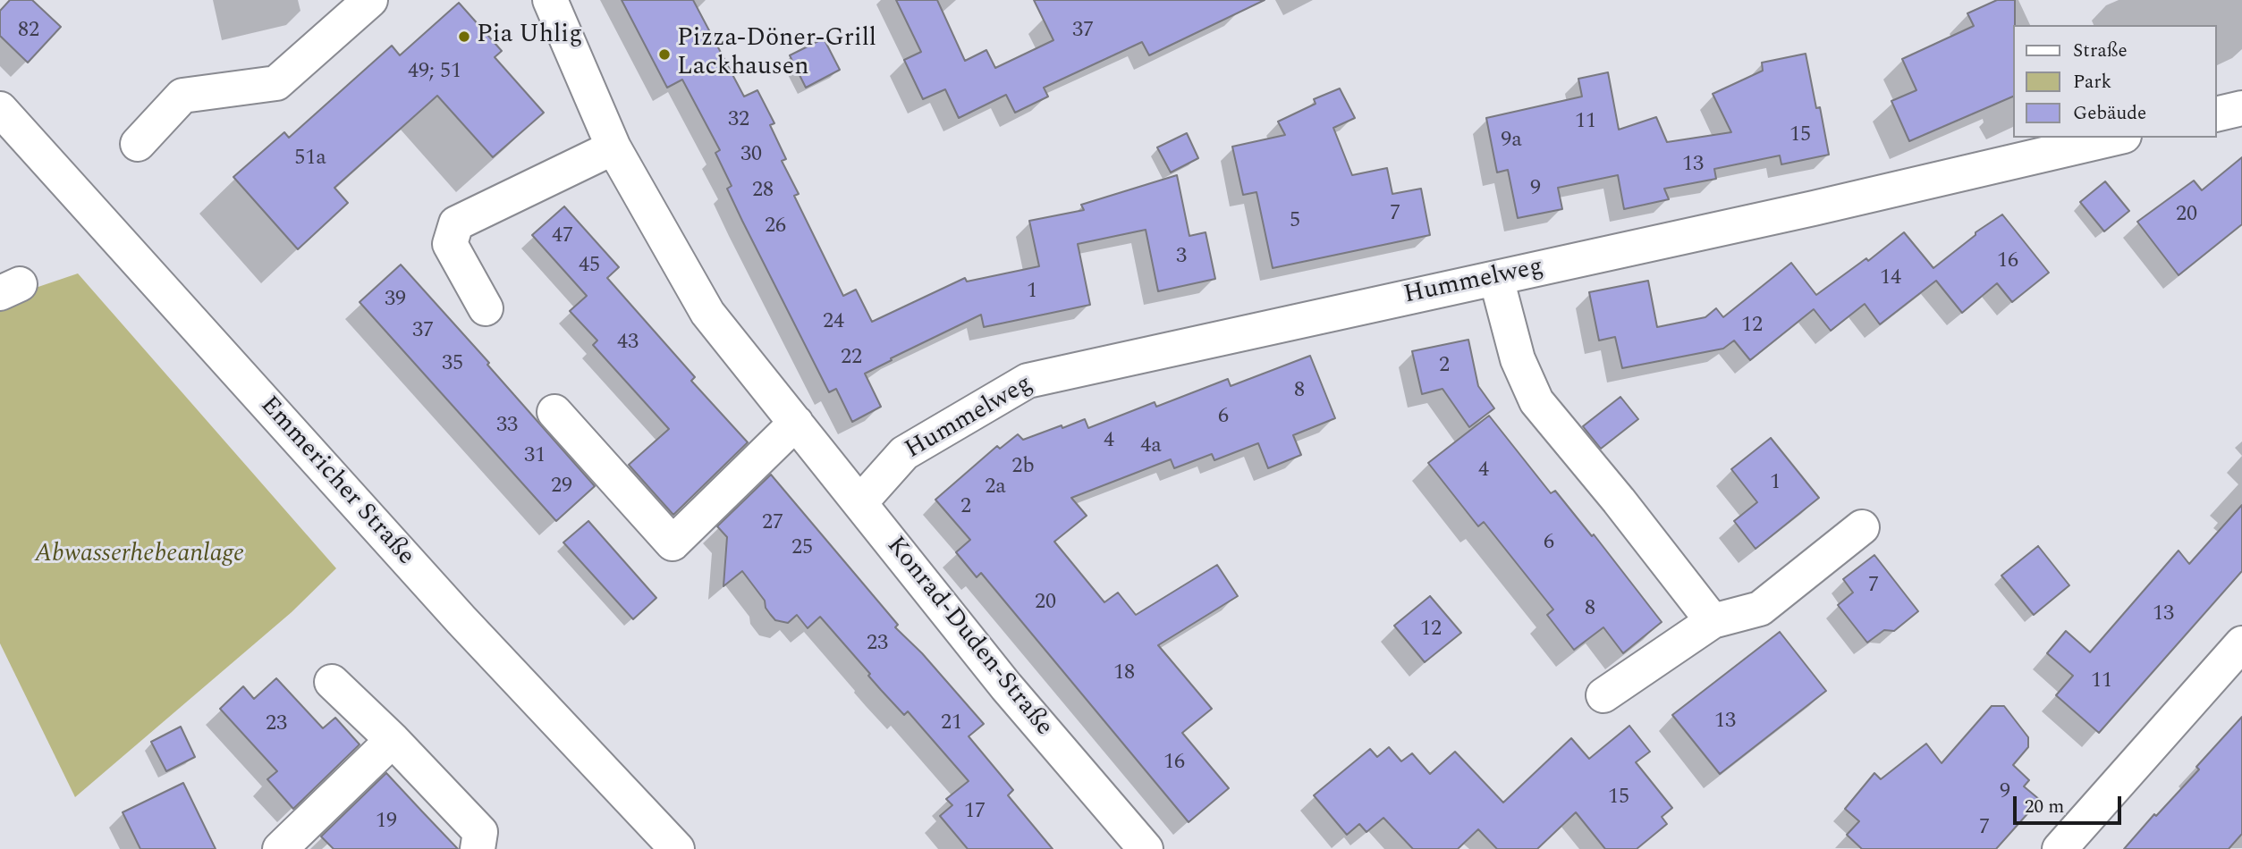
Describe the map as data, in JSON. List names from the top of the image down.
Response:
{
  "streets": {
    "street": ["Hummelweg", "Emmericher Straße", "Konrad-Duden-Straße"]
  },
  "crossings": [
    ["Hummelweg", "Konrad-Duden-Straße"]
  ],
  "parks": ["Abwasserhebeanlage"],
  "places": ["Pia Uhlig", "Pizza-Döner-Grill Lackhausen"],
  "house_numbers": [
    "82",
    "37",
    "49; 51",
    "32",
    "11",
    "15",
    "9a",
    "30",
    "51a",
    "13",
    "9",
    "28",
    "7",
    "20",
    "5",
    "26",
    "47",
    "3",
    "16",
    "45",
    "14",
    "1",
    "39",
    "24",
    "12",
    "37",
    "43",
    "22",
    "35",
    "2",
    "8",
    "6",
    "33",
    "4",
    "4a",
    "31",
    "2b",
    "4",
    "1",
    "29",
    "2a",
    "2",
    "27",
    "6",
    "25",
    "7",
    "20",
    "8",
    "13",
    "12",
    "23",
    "18",
    "11",
    "13",
    "21",
    "23",
    "16",
    "9",
    "15",
    "17",
    "19",
    "7"
  ],
  "legend": ["Straße", "Park", "Gebäude"],
  "scale_bar": "20 m"
}
